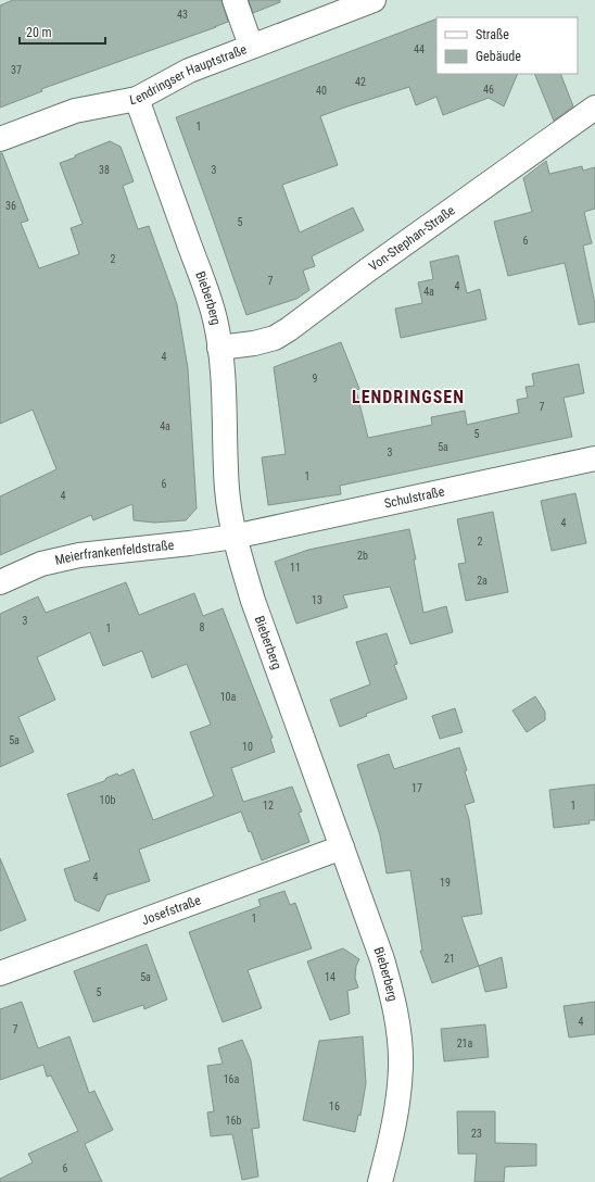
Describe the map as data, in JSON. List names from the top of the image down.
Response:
{
  "streets": {
    "street": [
      "Lendringser Hauptstraße",
      "Von-Stephan-Straße",
      "Bieberberg",
      "Schulstraße",
      "Meierfrankenfeldstraße",
      "Josefstraße"
    ]
  },
  "crossings": [
    ["Lendringser Hauptstraße", "Bieberberg"],
    ["Von-Stephan-Straße", "Bieberberg"],
    ["Bieberberg", "Schulstraße"],
    ["Bieberberg", "Meierfrankenfeldstraße"],
    ["Bieberberg", "Josefstraße"],
    ["Schulstraße", "Meierfrankenfeldstraße"]
  ],
  "districts": ["LENDRINGSEN"],
  "house_numbers": [
    "43",
    "44",
    "37",
    "42",
    "46",
    "40",
    "1",
    "38",
    "3",
    "36",
    "5",
    "6",
    "2",
    "7",
    "4",
    "4a",
    "4",
    "9",
    "7",
    "4a",
    "5",
    "5a",
    "3",
    "1",
    "6",
    "4",
    "4",
    "2",
    "2b",
    "11",
    "2a",
    "13",
    "3",
    "8",
    "1",
    "10a",
    "5a",
    "10",
    "17",
    "10b",
    "12",
    "1",
    "4",
    "19",
    "1",
    "21",
    "5a",
    "14",
    "5",
    "4",
    "7",
    "21a",
    "16a",
    "16",
    "16b",
    "23",
    "6"
  ],
  "legend": ["Straße", "Gebäude"],
  "scale_bar": "20 m"
}
